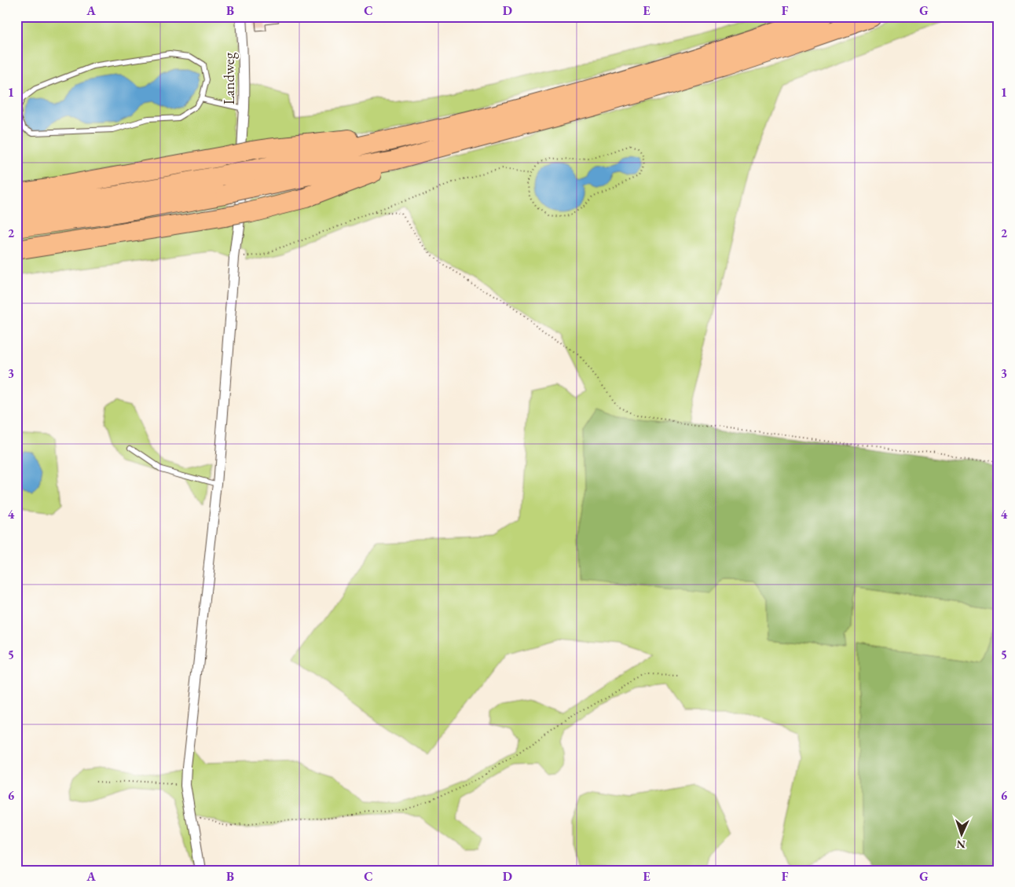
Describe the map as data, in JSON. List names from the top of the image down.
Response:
{
  "streets": {
    "street": ["Landweg"]
  },
  "north": "bottom",
  "grid": {
    "columns": [
      "A",
      "B",
      "C",
      "D",
      "E",
      "F",
      "G"
    ],
    "rows": [
      "1",
      "2",
      "3",
      "4",
      "5",
      "6"
    ]
  }
}
